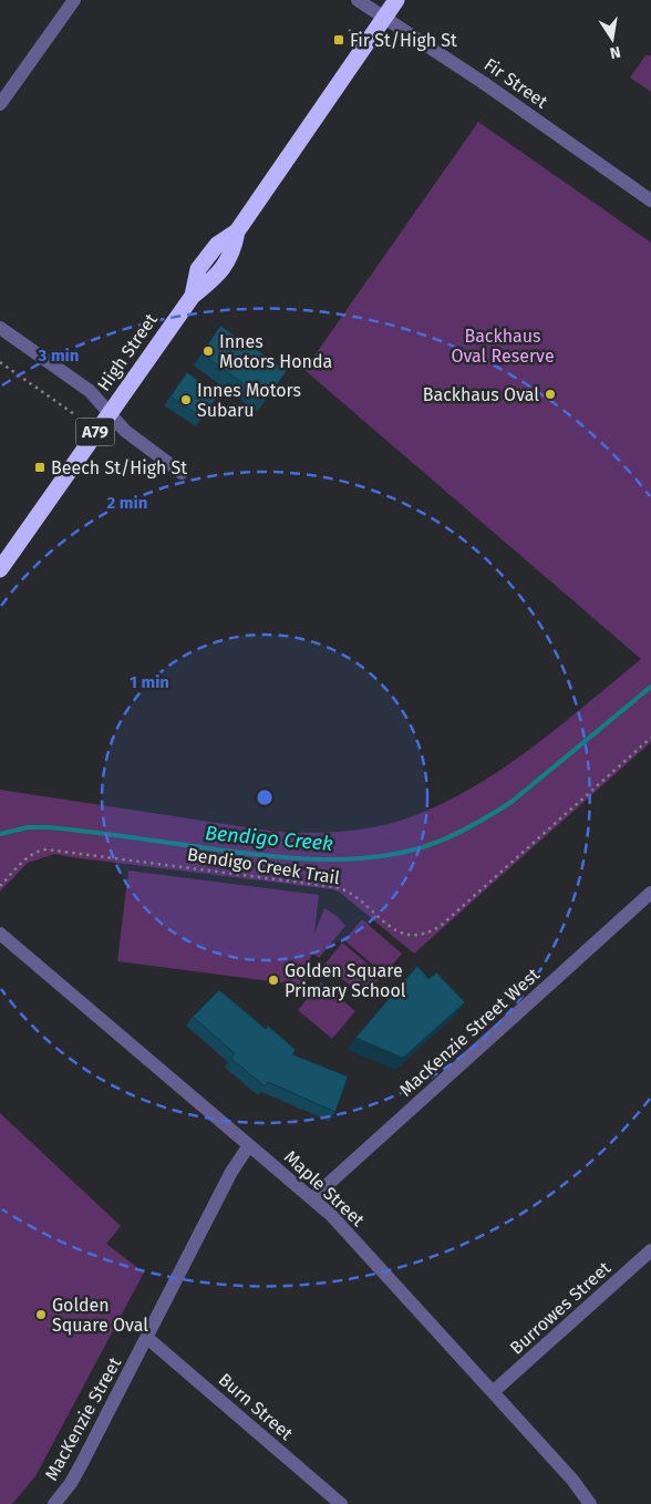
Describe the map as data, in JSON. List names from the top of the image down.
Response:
{
  "streets": {
    "highway": ["High Street", "A79"],
    "street": [
      "Fir Street",
      "MacKenzie Street West",
      "Maple Street",
      "Burrowes Street",
      "Burn Street",
      "MacKenzie Street"
    ],
    "path": ["Bendigo Creek Trail"]
  },
  "crossings": [
    ["Fir Street", "High Street"],
    ["MacKenzie Street West", "Maple Street"],
    ["Maple Street", "Burrowes Street"],
    ["Maple Street", "MacKenzie Street"],
    ["Burn Street", "MacKenzie Street"]
  ],
  "water": ["Bendigo Creek"],
  "parks": ["Backhaus Oval Reserve"],
  "places": {
    "transit": ["Fir St/High St", "Beech St/High St"],
    "other": [
      "Innes Motors Honda",
      "Backhaus Oval",
      "Innes Motors Subaru",
      "Golden Square Primary School",
      "Golden Square Oval"
    ]
  },
  "north": "bottom",
  "rings": ["3 min", "2 min", "1 min"]
}
